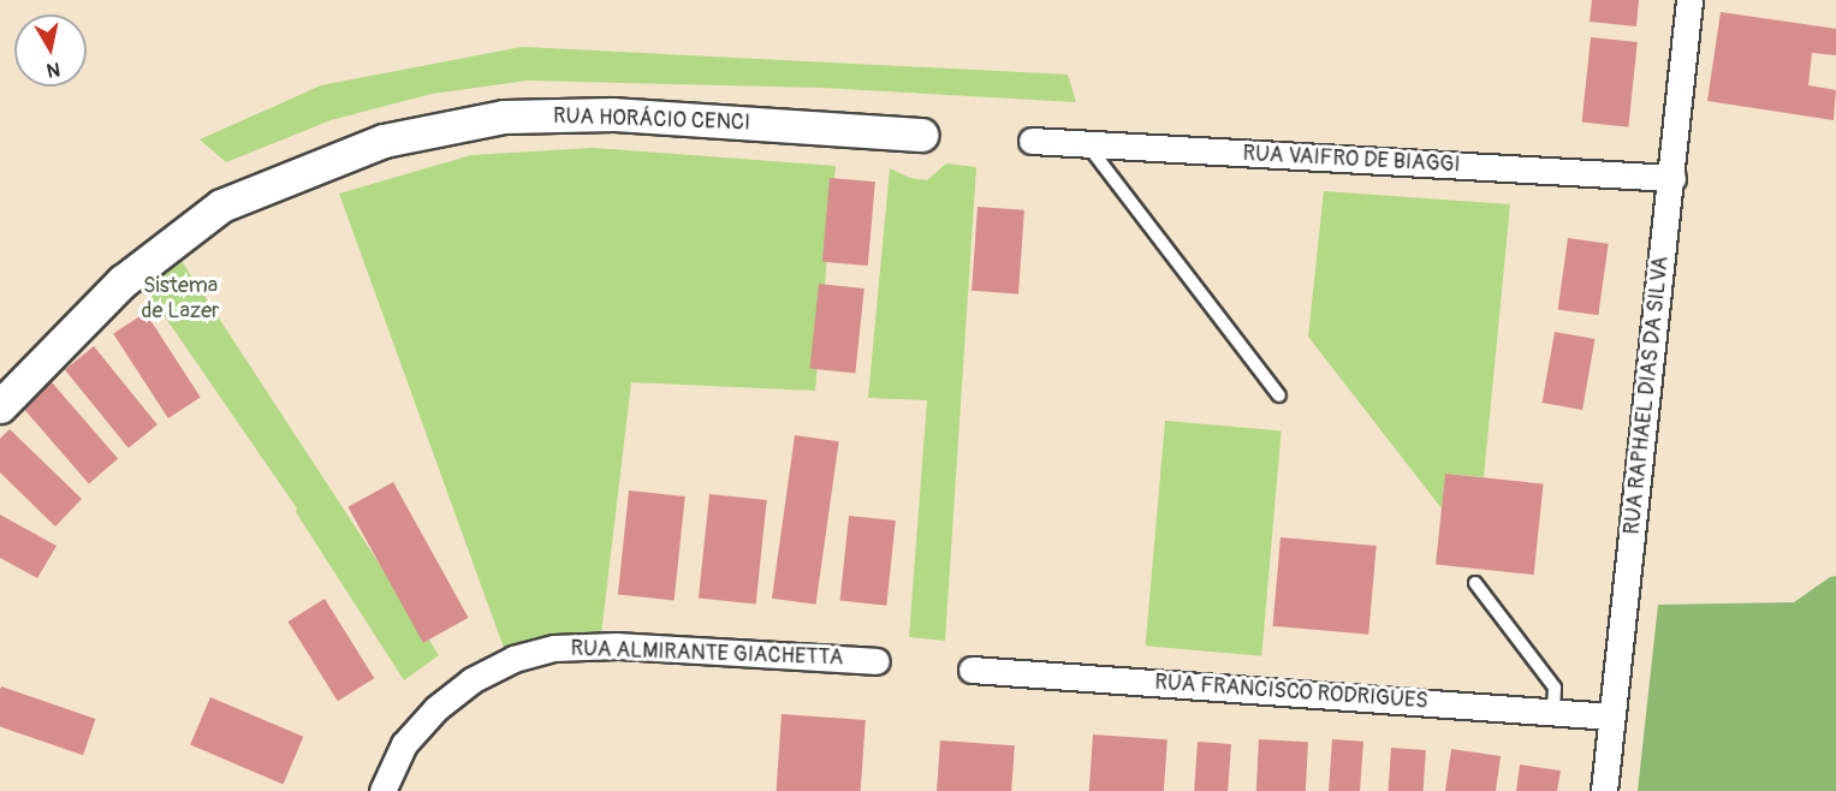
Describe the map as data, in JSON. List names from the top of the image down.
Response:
{
  "streets": {
    "street": [
      "RUA HORÁCIO CENCI",
      "RUA VAIFRO DE BIAGGI",
      "RUA RAPHAEL DIAS DA SILVA",
      "RUA ALMIRANTE GIACHETTA",
      "RUA FRANCISCO RODRIGUES"
    ]
  },
  "crossings": [
    ["RUA VAIFRO DE BIAGGI", "RUA RAPHAEL DIAS DA SILVA"],
    ["RUA RAPHAEL DIAS DA SILVA", "RUA FRANCISCO RODRIGUES"]
  ],
  "parks": ["Sistema de Lazer"],
  "north": "bottom"
}
